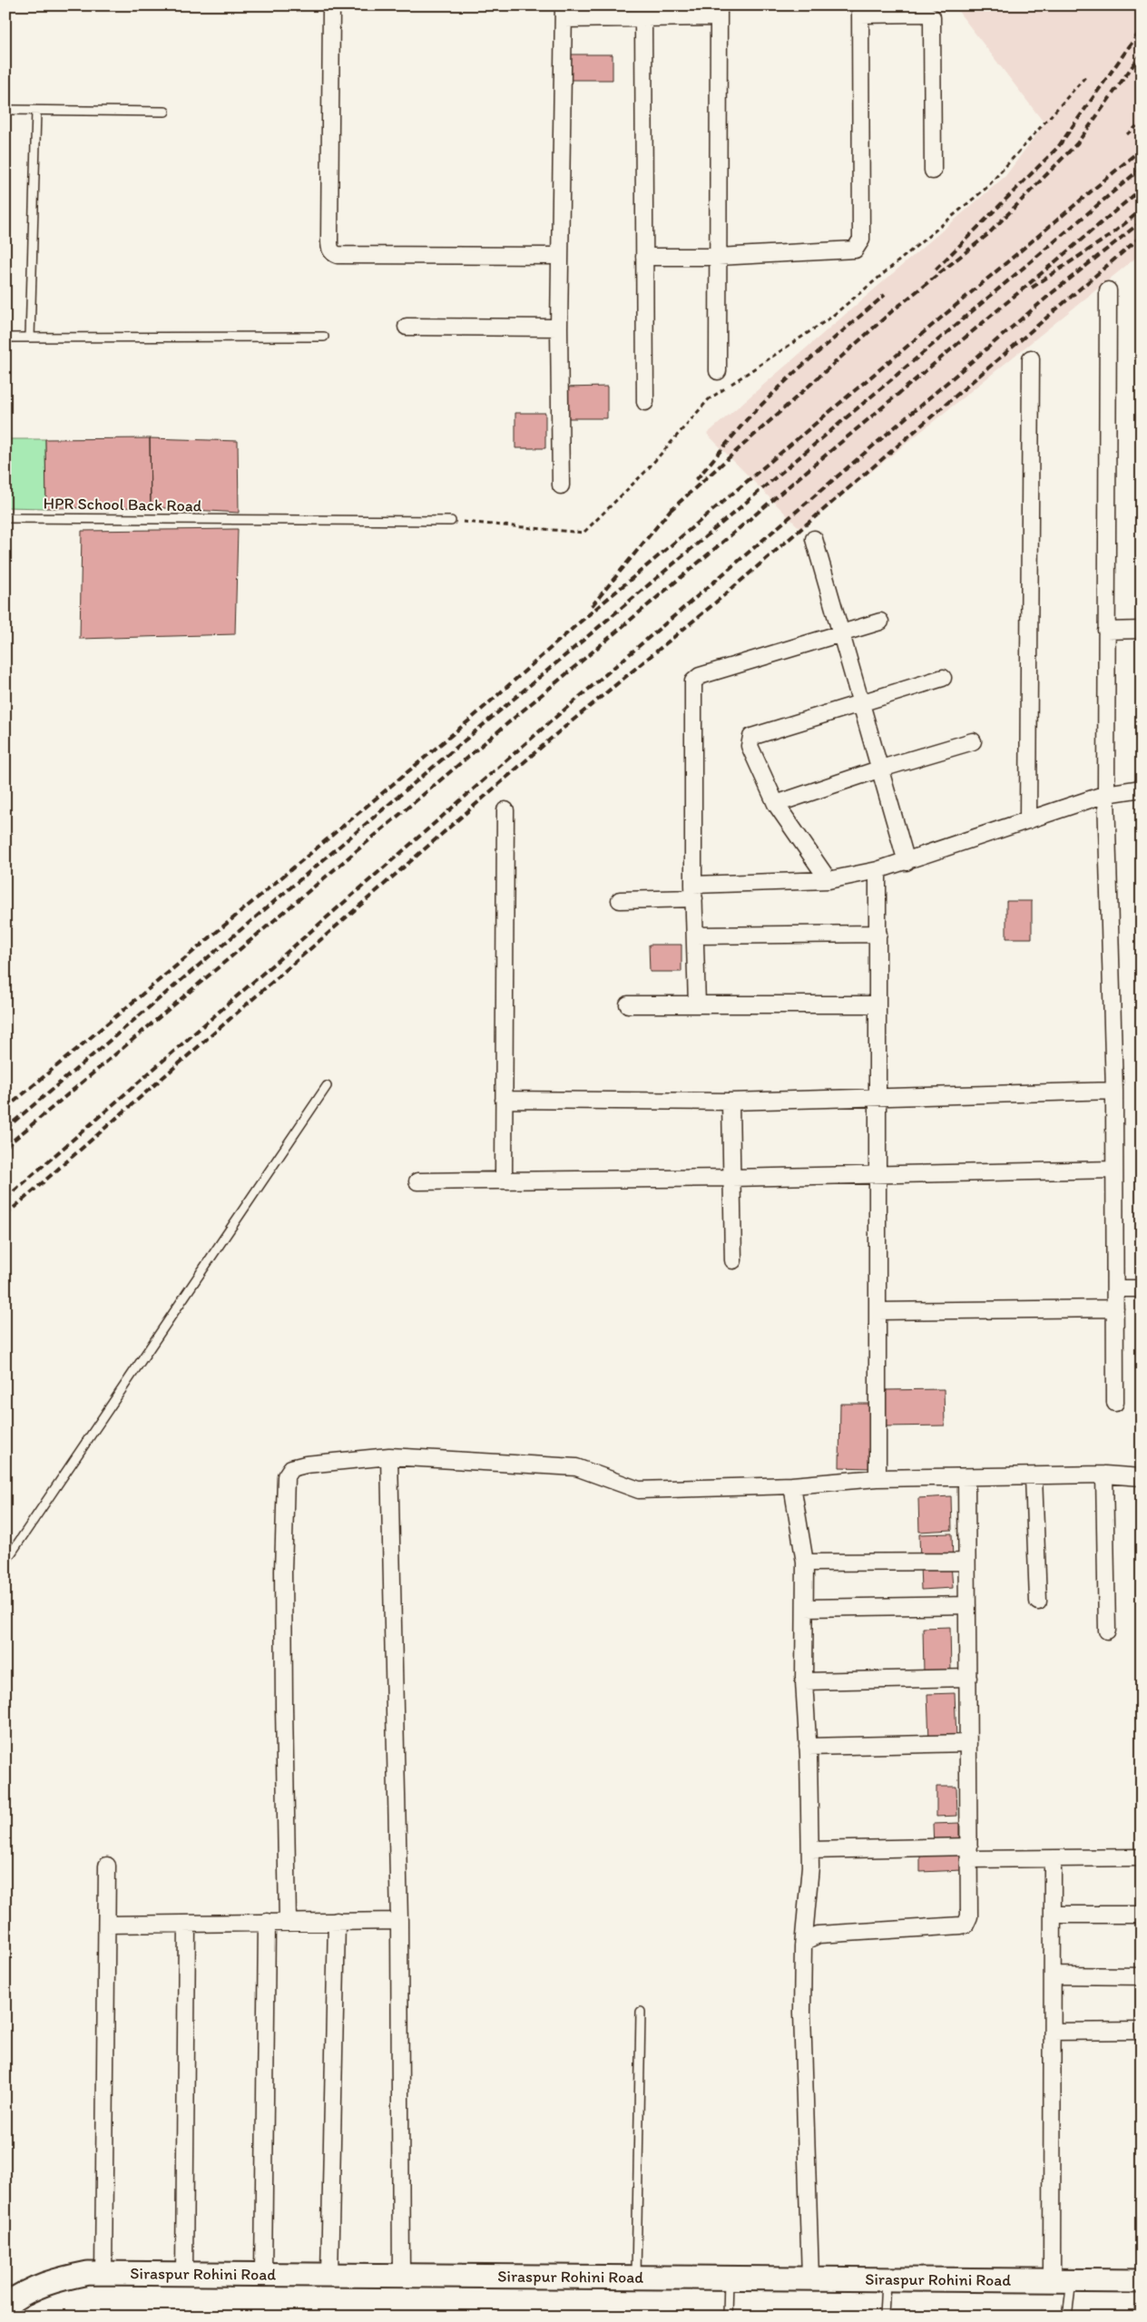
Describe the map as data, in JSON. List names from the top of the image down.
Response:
{
  "streets": {
    "street": ["Siraspur Rohini Road"],
    "lane": ["HPR School Back Road"]
  }
}
